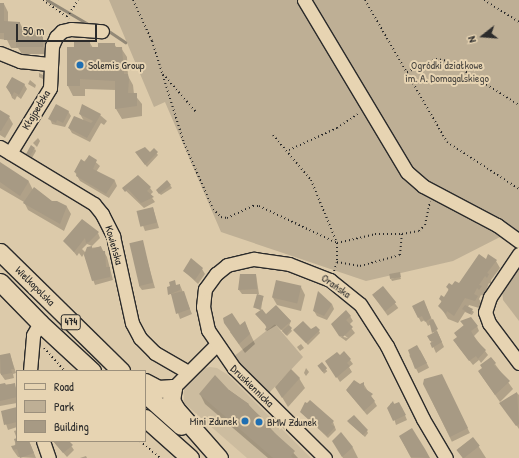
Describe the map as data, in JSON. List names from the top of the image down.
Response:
{
  "streets": {
    "main road": ["Wielkopolska", "474"],
    "street": [
      "Kłajpedzka",
      "Kowieńska",
      "Orańska",
      "Druskiennicka"
    ]
  },
  "crossings": [
    ["Kłajpedzka", "Kowieńska"],
    ["Orańska", "Druskiennicka"]
  ],
  "parks": ["Ogródki działkowe im. A. Domagalskiego"],
  "places": ["Solemis Group", "Mini Zdunek", "BMW Zdunek"],
  "legend": ["Road", "Park", "Building"],
  "scale_bar": "50 m",
  "north": "left"
}
